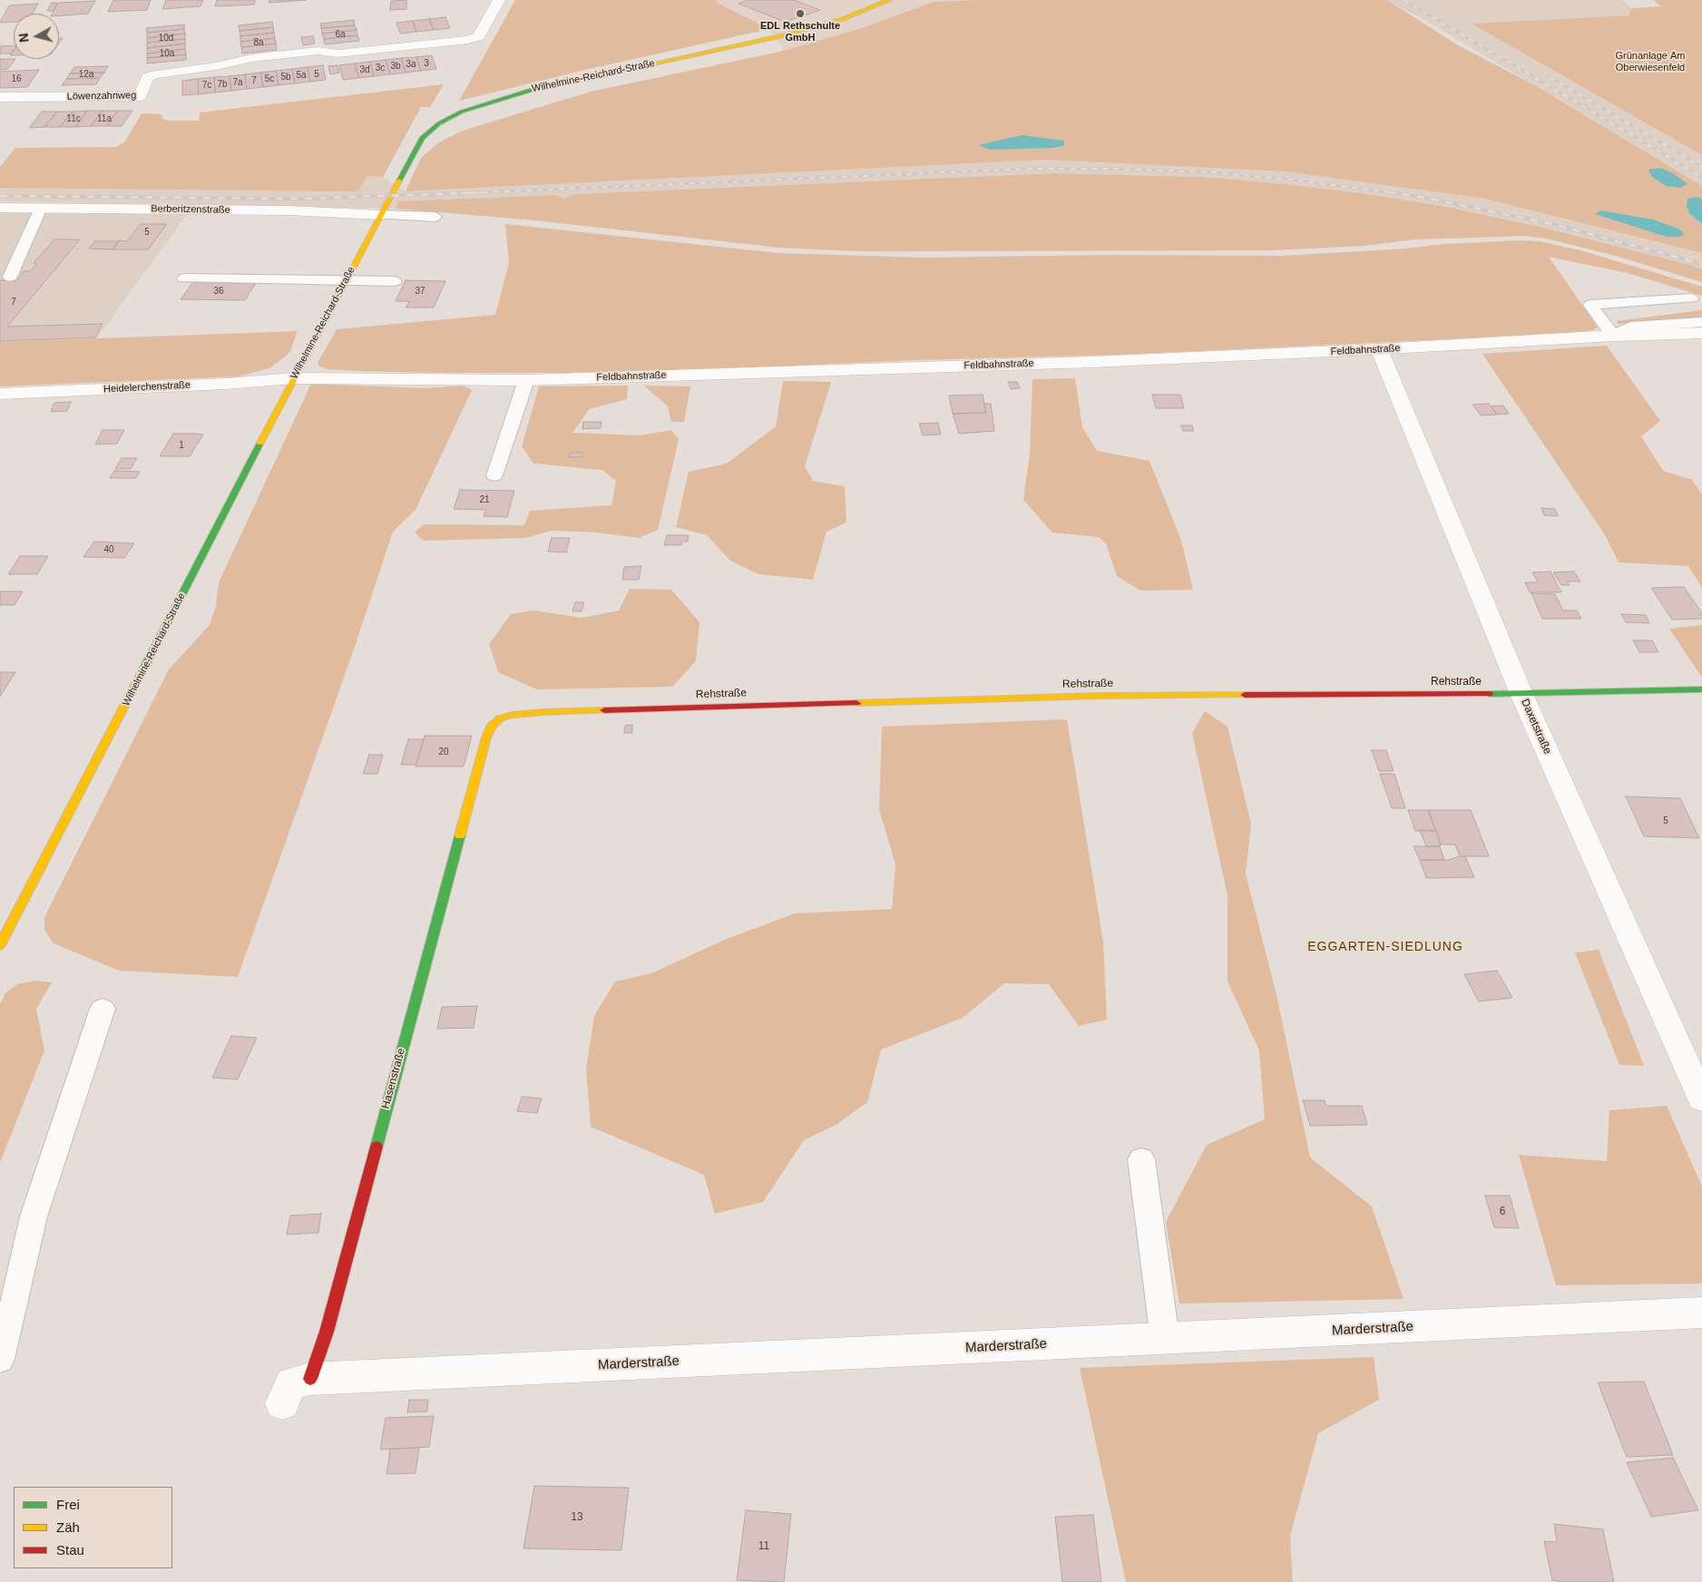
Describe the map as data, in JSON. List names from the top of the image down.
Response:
{
  "streets": {
    "street": [
      "Wilhelmine-Reichard-Straße",
      "Löwenzahnweg",
      "Berberitzenstraße",
      "Feldbahnstraße",
      "Heidelerchenstraße",
      "Rehstraße",
      "Daxetstraße",
      "Hasenstraße",
      "Marderstraße"
    ]
  },
  "crossings": [
    ["Wilhelmine-Reichard-Straße", "Berberitzenstraße"],
    ["Wilhelmine-Reichard-Straße", "Feldbahnstraße"],
    ["Wilhelmine-Reichard-Straße", "Heidelerchenstraße"],
    ["Feldbahnstraße", "Heidelerchenstraße"],
    ["Feldbahnstraße", "Daxetstraße"],
    ["Rehstraße", "Daxetstraße"],
    ["Rehstraße", "Hasenstraße"],
    ["Hasenstraße", "Marderstraße"]
  ],
  "districts": ["EGGARTEN-SIEDLUNG"],
  "parks": ["Grünanlage Am Oberwiesenfeld"],
  "places": ["EDL Rethschulte GmbH"],
  "house_numbers": [
    "6a",
    "10d",
    "8a",
    "10a",
    "3",
    "3a",
    "3b",
    "3c",
    "3d",
    "12a",
    "5",
    "5a",
    "5b",
    "16",
    "5c",
    "7",
    "7a",
    "7b",
    "7c",
    "11c",
    "11a",
    "5",
    "36",
    "37",
    "7",
    "1",
    "21",
    "40",
    "20",
    "5",
    "6",
    "13",
    "11"
  ],
  "legend": ["Frei", "Zäh", "Stau"],
  "north": "left"
}
